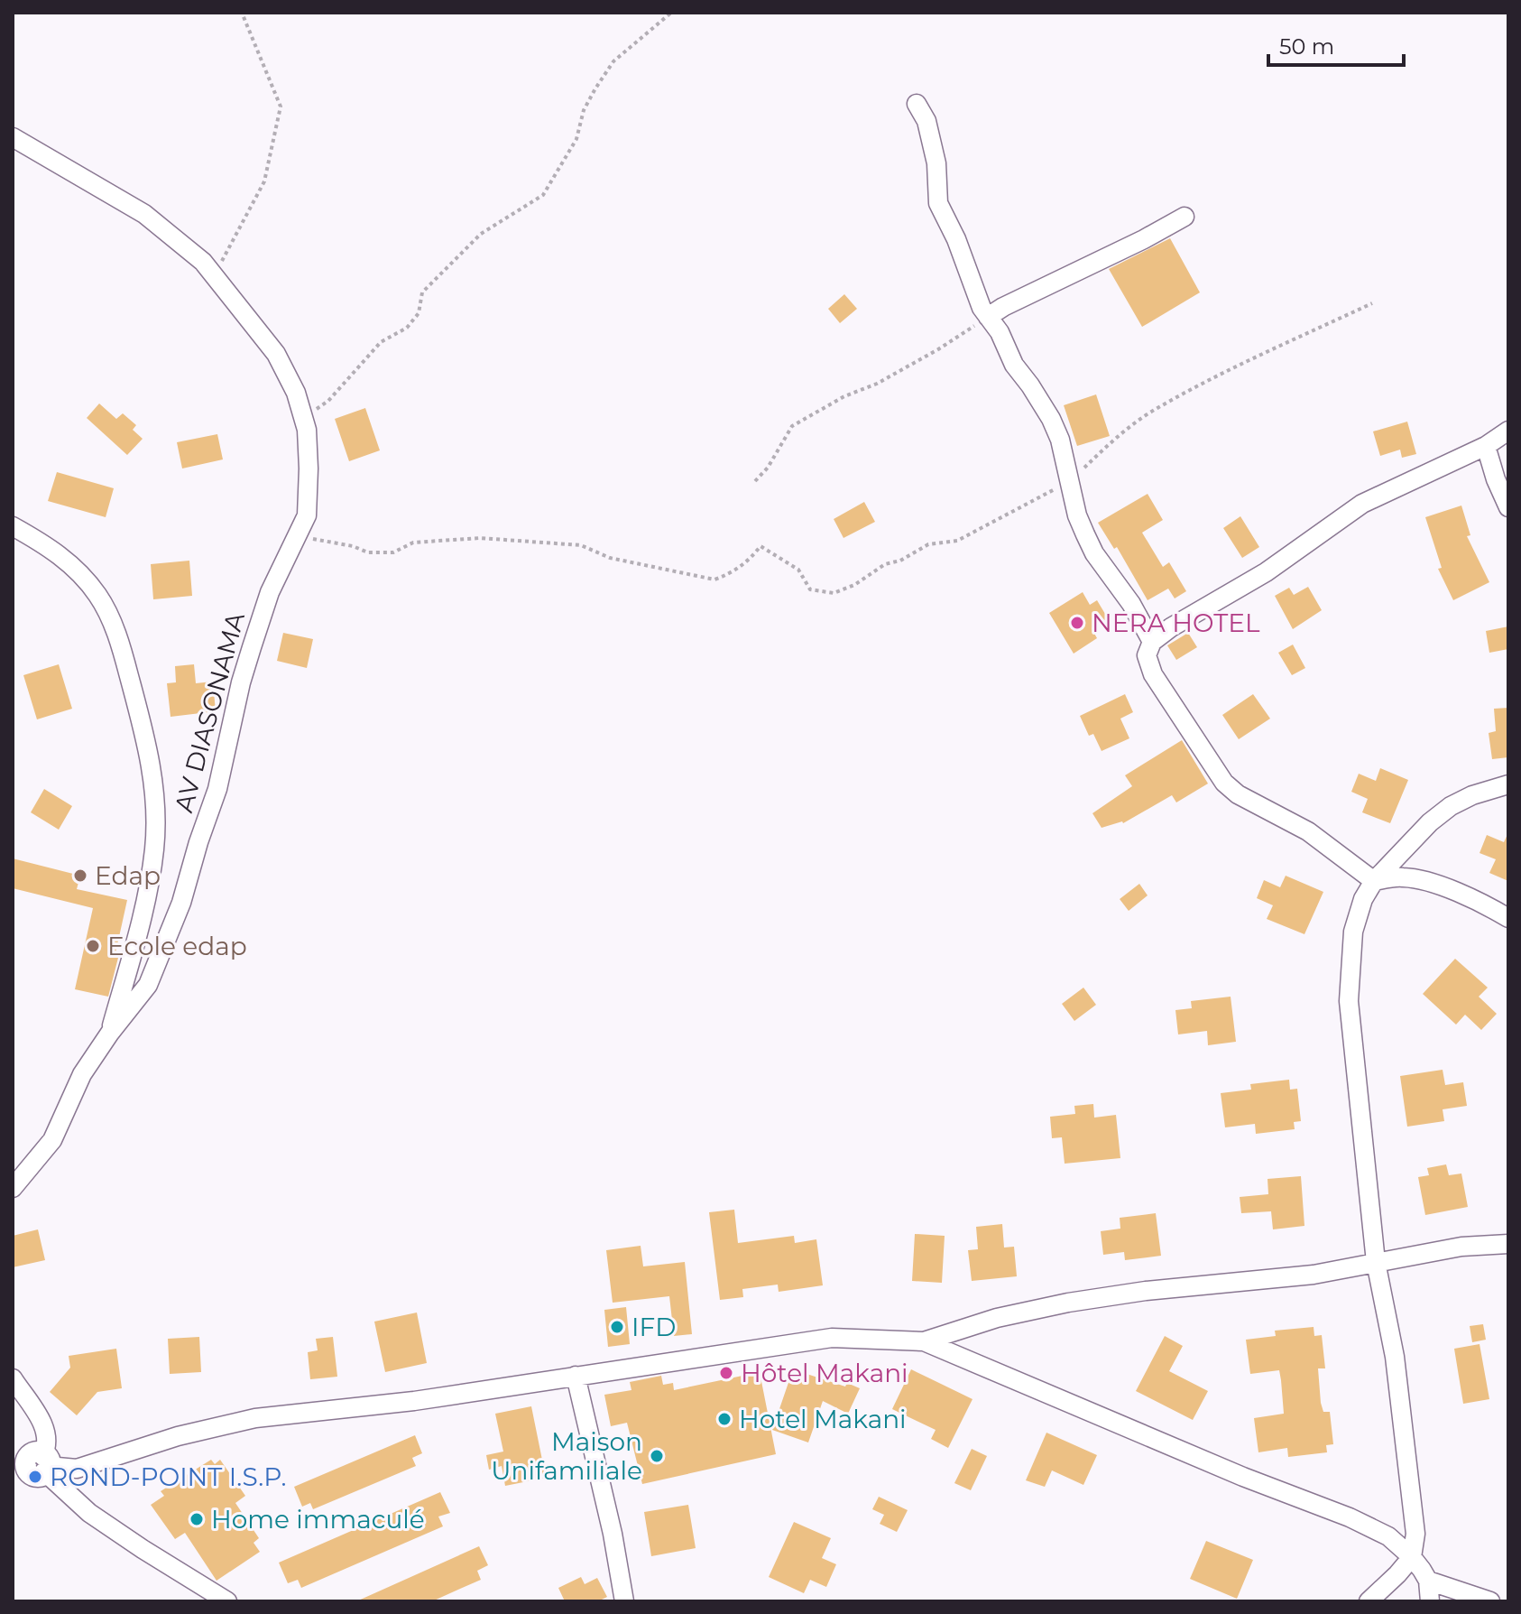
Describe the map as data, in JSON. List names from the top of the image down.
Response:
{
  "streets": {
    "street": ["AV DIASONAMA"]
  },
  "places": [
    "NERA HOTEL",
    "Edap",
    "Ecole edap",
    "IFD",
    "Hôtel Makani",
    "Hotel Makani",
    "Maison Unifamiliale",
    "ROND-POINT I.S.P.",
    "Home immaculé"
  ],
  "scale_bar": "50 m"
}
